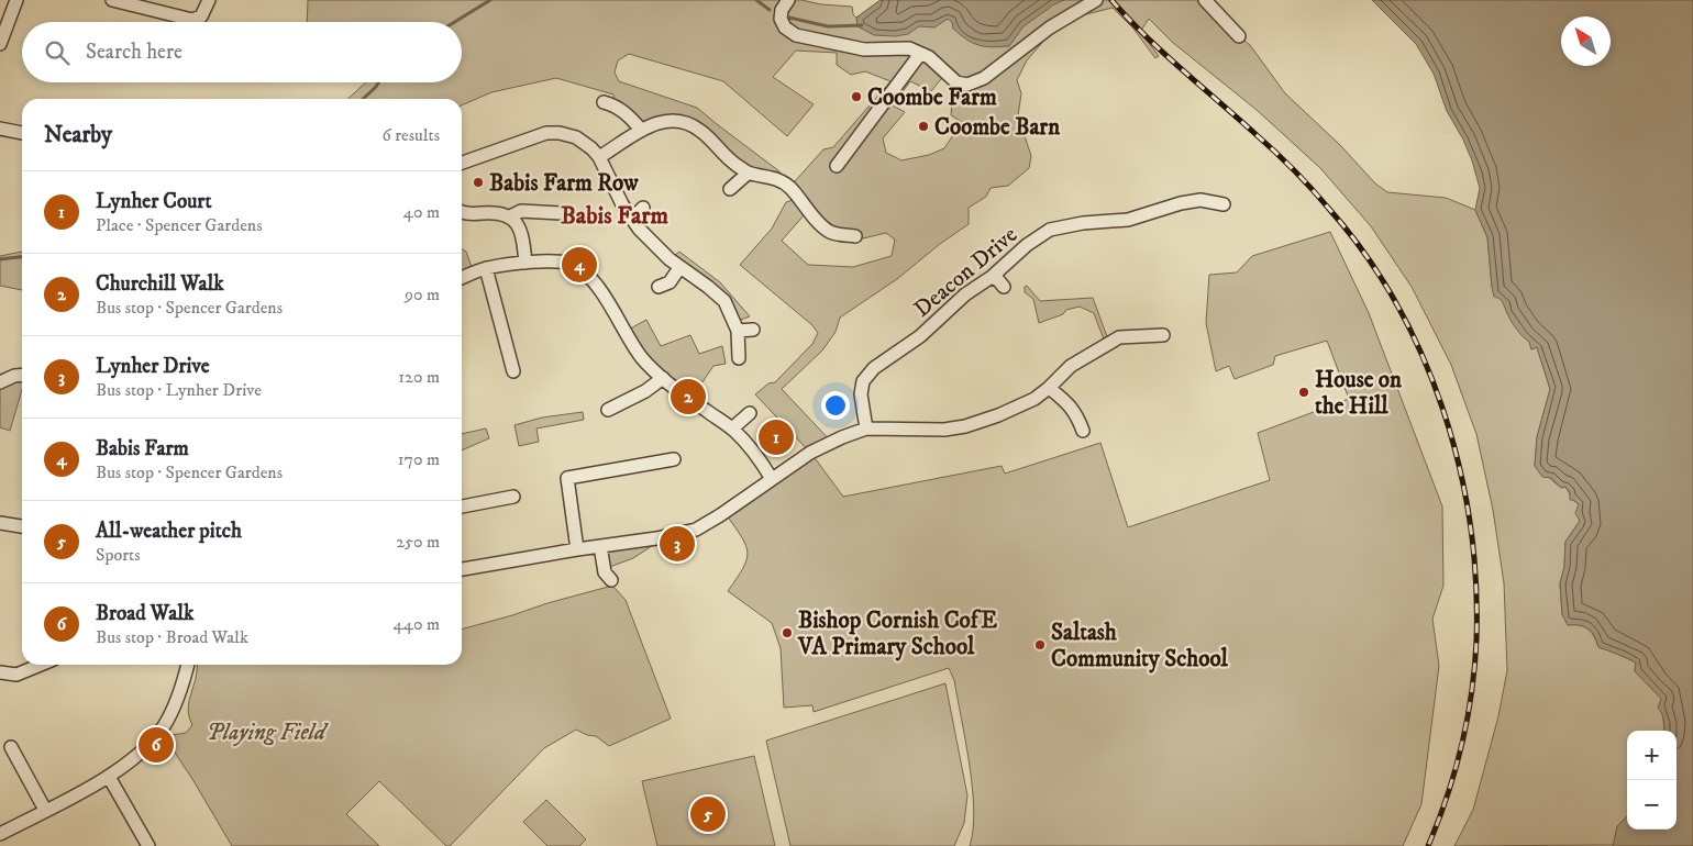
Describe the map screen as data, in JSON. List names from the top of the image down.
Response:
{
  "streets": {
    "street": ["Deacon Drive"]
  },
  "districts": ["Babis Farm"],
  "parks": ["Playing Field"],
  "places": [
    "Coombe Farm",
    "Coombe Barn",
    "Babis Farm Row",
    "House on the Hill",
    "Bishop Cornish CofE VA Primary School",
    "Saltash Community School"
  ],
  "north": "top left",
  "page": {
    "search": "Search here",
    "heading": ["Nearby", "6 results"],
    "list": [
      {
        "mark": "1",
        "name": "Lynher Court",
        "note": "Place · Spencer Gardens",
        "value": "40 m"
      },
      {
        "mark": "2",
        "name": "Churchill Walk",
        "note": "Bus stop · Spencer Gardens",
        "value": "90 m"
      },
      {
        "mark": "3",
        "name": "Lynher Drive",
        "note": "Bus stop · Lynher Drive",
        "value": "120 m"
      },
      {
        "mark": "4",
        "name": "Babis Farm",
        "note": "Bus stop · Spencer Gardens",
        "value": "170 m"
      },
      {
        "mark": "5",
        "name": "All-weather pitch",
        "note": "Sports",
        "value": "250 m"
      },
      {
        "mark": "6",
        "name": "Broad Walk",
        "note": "Bus stop · Broad Walk",
        "value": "440 m"
      }
    ],
    "pins": [
      "4",
      "2",
      "1",
      "3",
      "6",
      "5"
    ],
    "map_buttons": ["+", "−"]
  }
}
